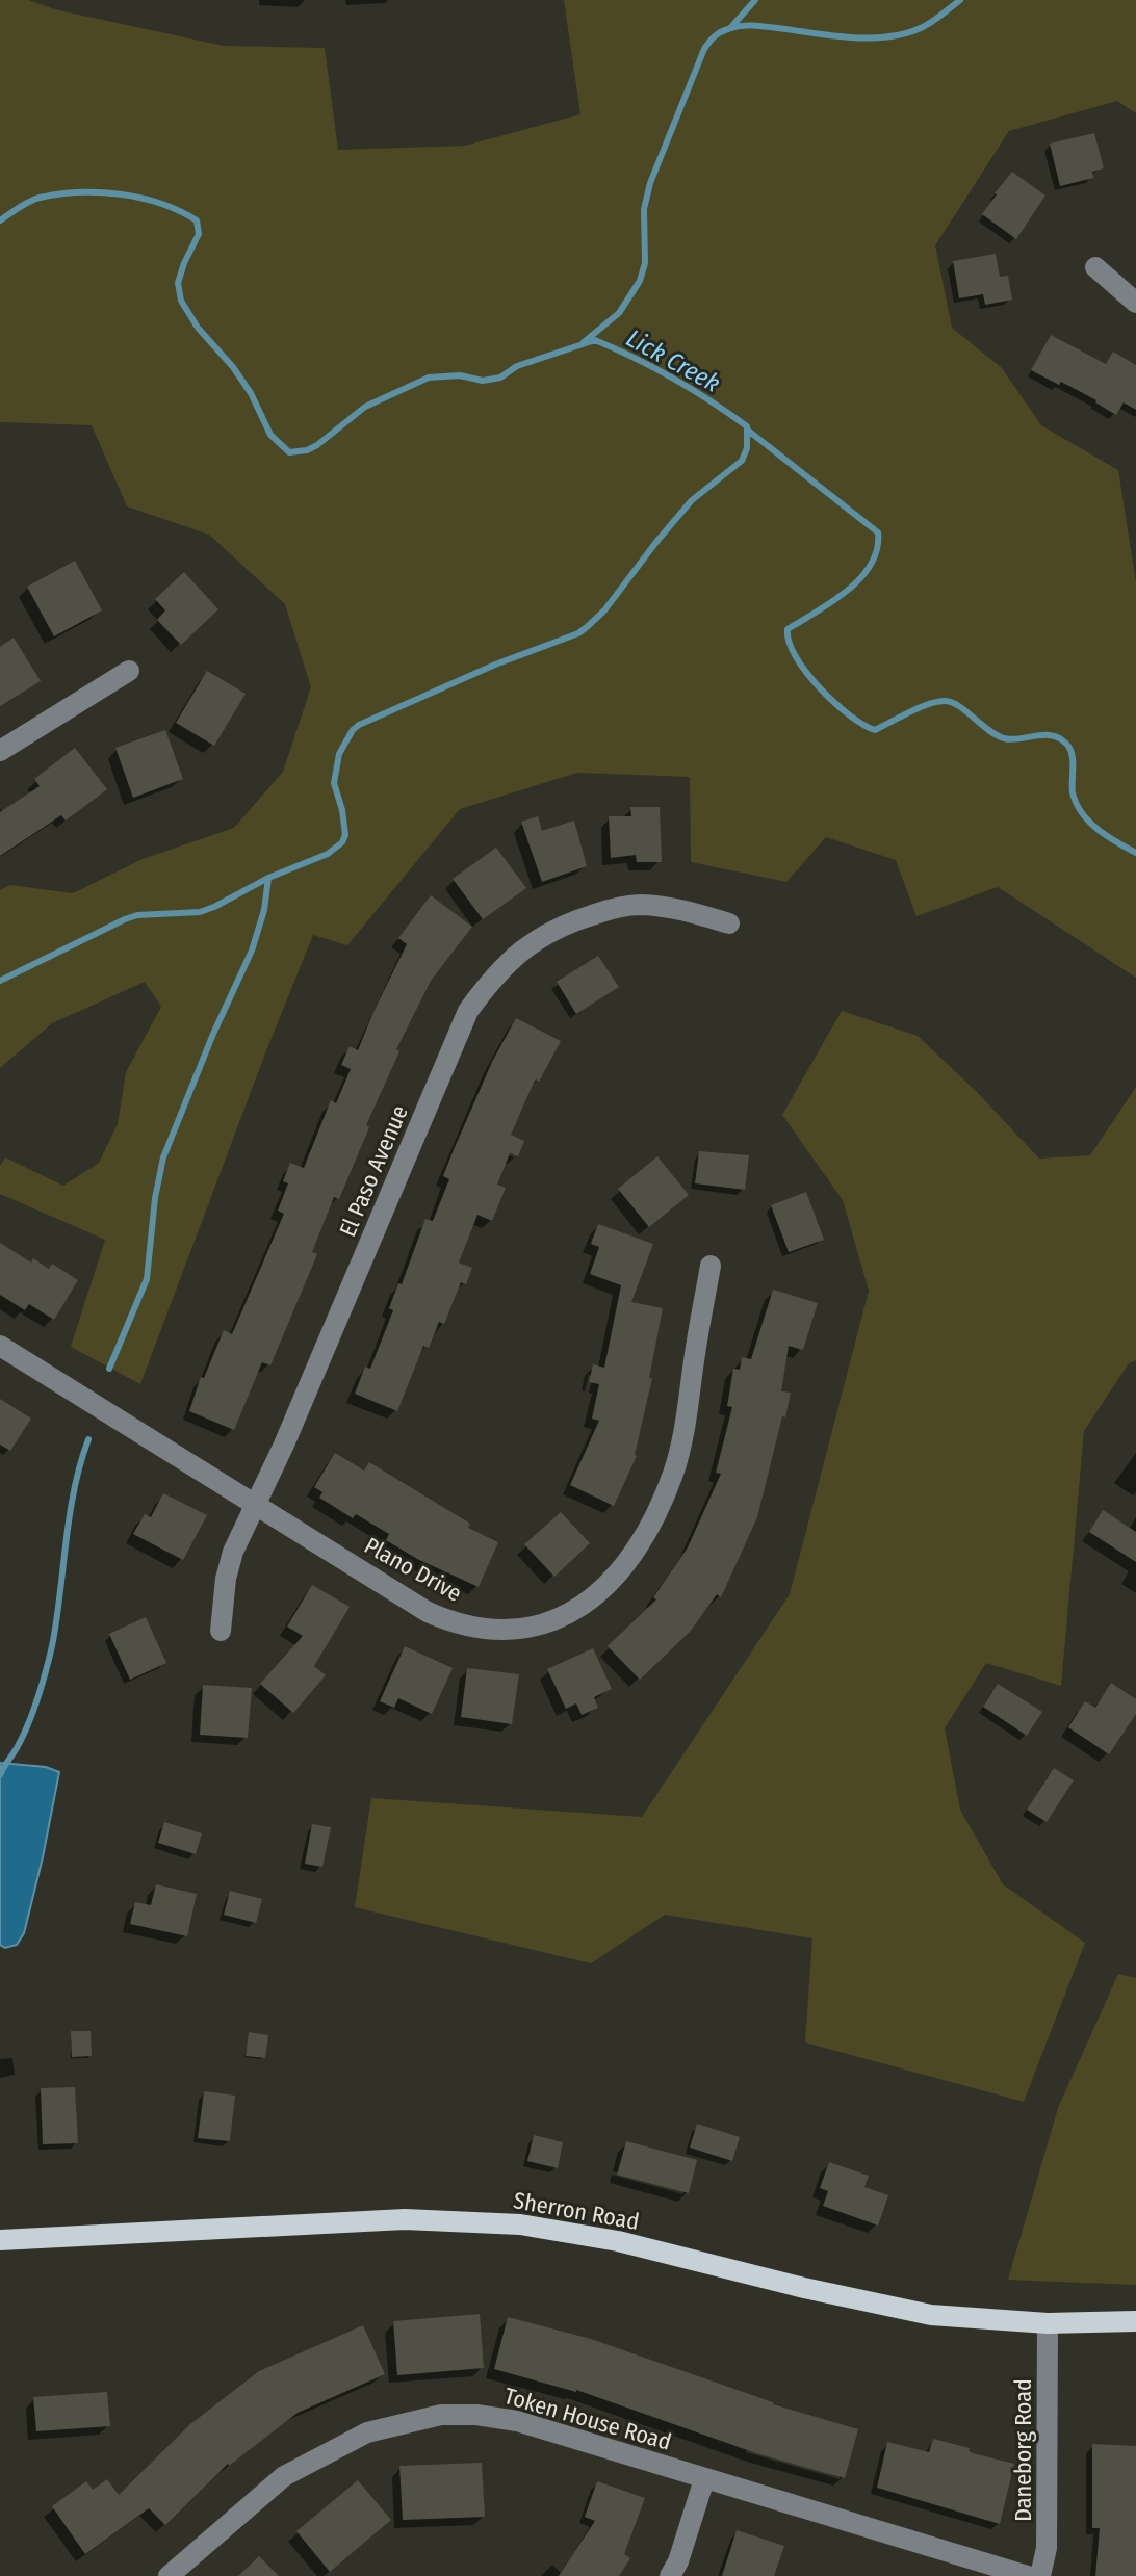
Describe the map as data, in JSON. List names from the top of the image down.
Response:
{
  "streets": {
    "main road": ["Sherron Road"],
    "street": [
      "El Paso Avenue",
      "Plano Drive",
      "Token House Road",
      "Daneborg Road"
    ]
  },
  "crossings": [
    ["El Paso Avenue", "Plano Drive"],
    ["Sherron Road", "Daneborg Road"]
  ],
  "water": ["Lick Creek"]
}
